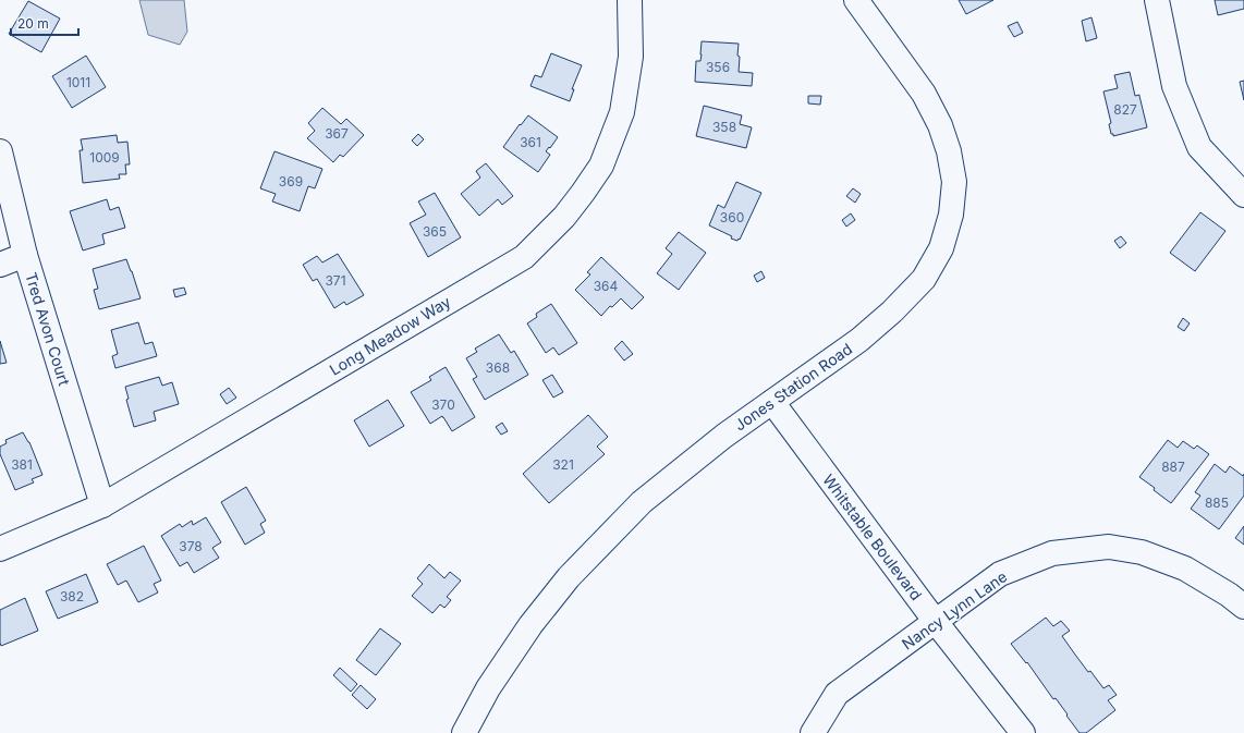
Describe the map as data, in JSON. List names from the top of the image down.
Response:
{
  "streets": {
    "street": [
      "Tred Avon Court",
      "Long Meadow Way",
      "Jones Station Road",
      "Whitstable Boulevard",
      "Nancy Lynn Lane"
    ]
  },
  "crossings": [
    ["Tred Avon Court", "Long Meadow Way"],
    ["Jones Station Road", "Whitstable Boulevard"],
    ["Whitstable Boulevard", "Nancy Lynn Lane"]
  ],
  "house_numbers": [
    "356",
    "1011",
    "827",
    "358",
    "367",
    "361",
    "1009",
    "369",
    "360",
    "365",
    "371",
    "364",
    "368",
    "370",
    "381",
    "321",
    "887",
    "885",
    "378",
    "382"
  ],
  "scale_bar": "20 m"
}
